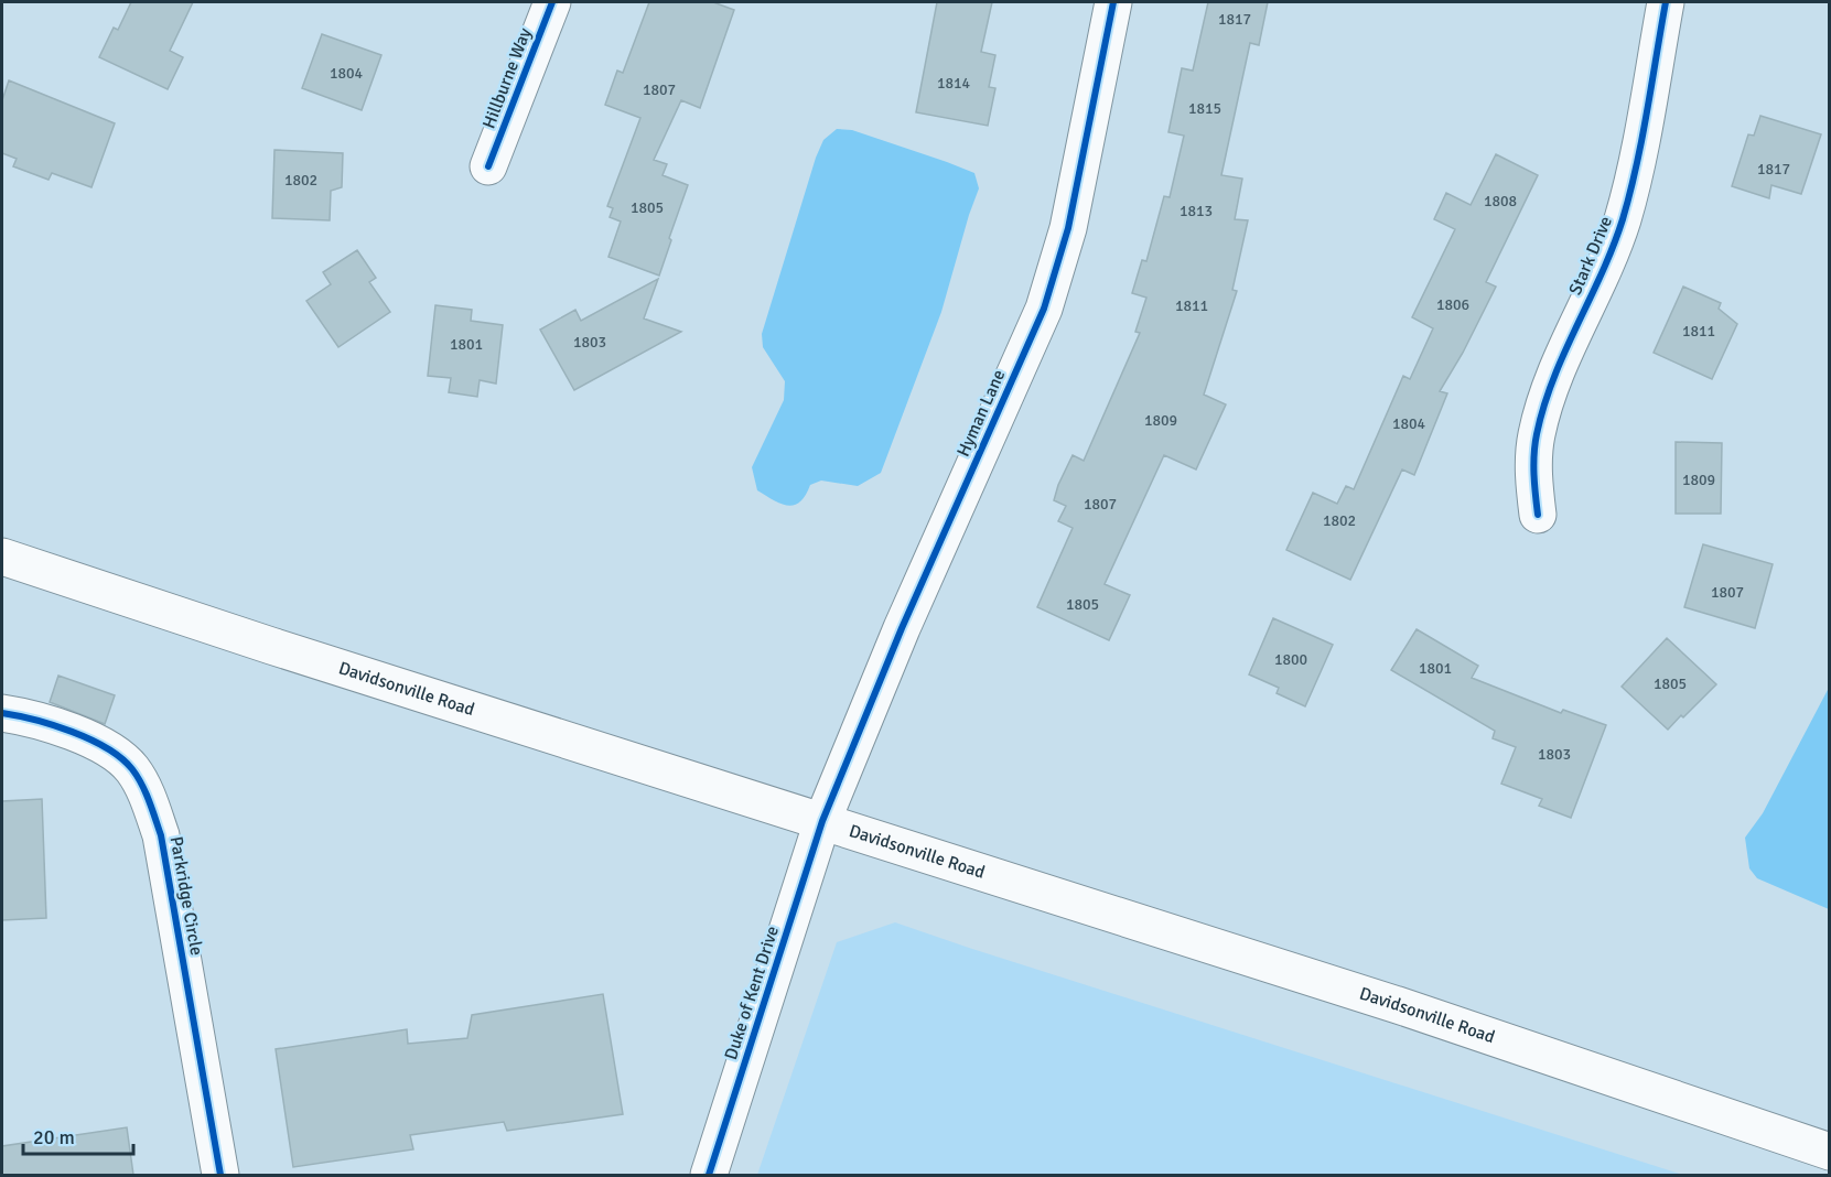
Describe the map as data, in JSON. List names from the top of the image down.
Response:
{
  "streets": {
    "street": [
      "Hillburne Way",
      "Stark Drive",
      "Hyman Lane",
      "Davidsonville Road",
      "Parkridge Circle",
      "Duke of Kent Drive"
    ]
  },
  "crossings": [
    ["Hyman Lane", "Davidsonville Road"],
    ["Hyman Lane", "Duke of Kent Drive"],
    ["Davidsonville Road", "Duke of Kent Drive"]
  ],
  "house_numbers": [
    "1817",
    "1804",
    "1814",
    "1807",
    "1815",
    "1817",
    "1802",
    "1808",
    "1805",
    "1813",
    "1806",
    "1811",
    "1811",
    "1803",
    "1801",
    "1809",
    "1804",
    "1809",
    "1807",
    "1802",
    "1807",
    "1805",
    "1800",
    "1801",
    "1805",
    "1803"
  ],
  "scale_bar": "20 m"
}
